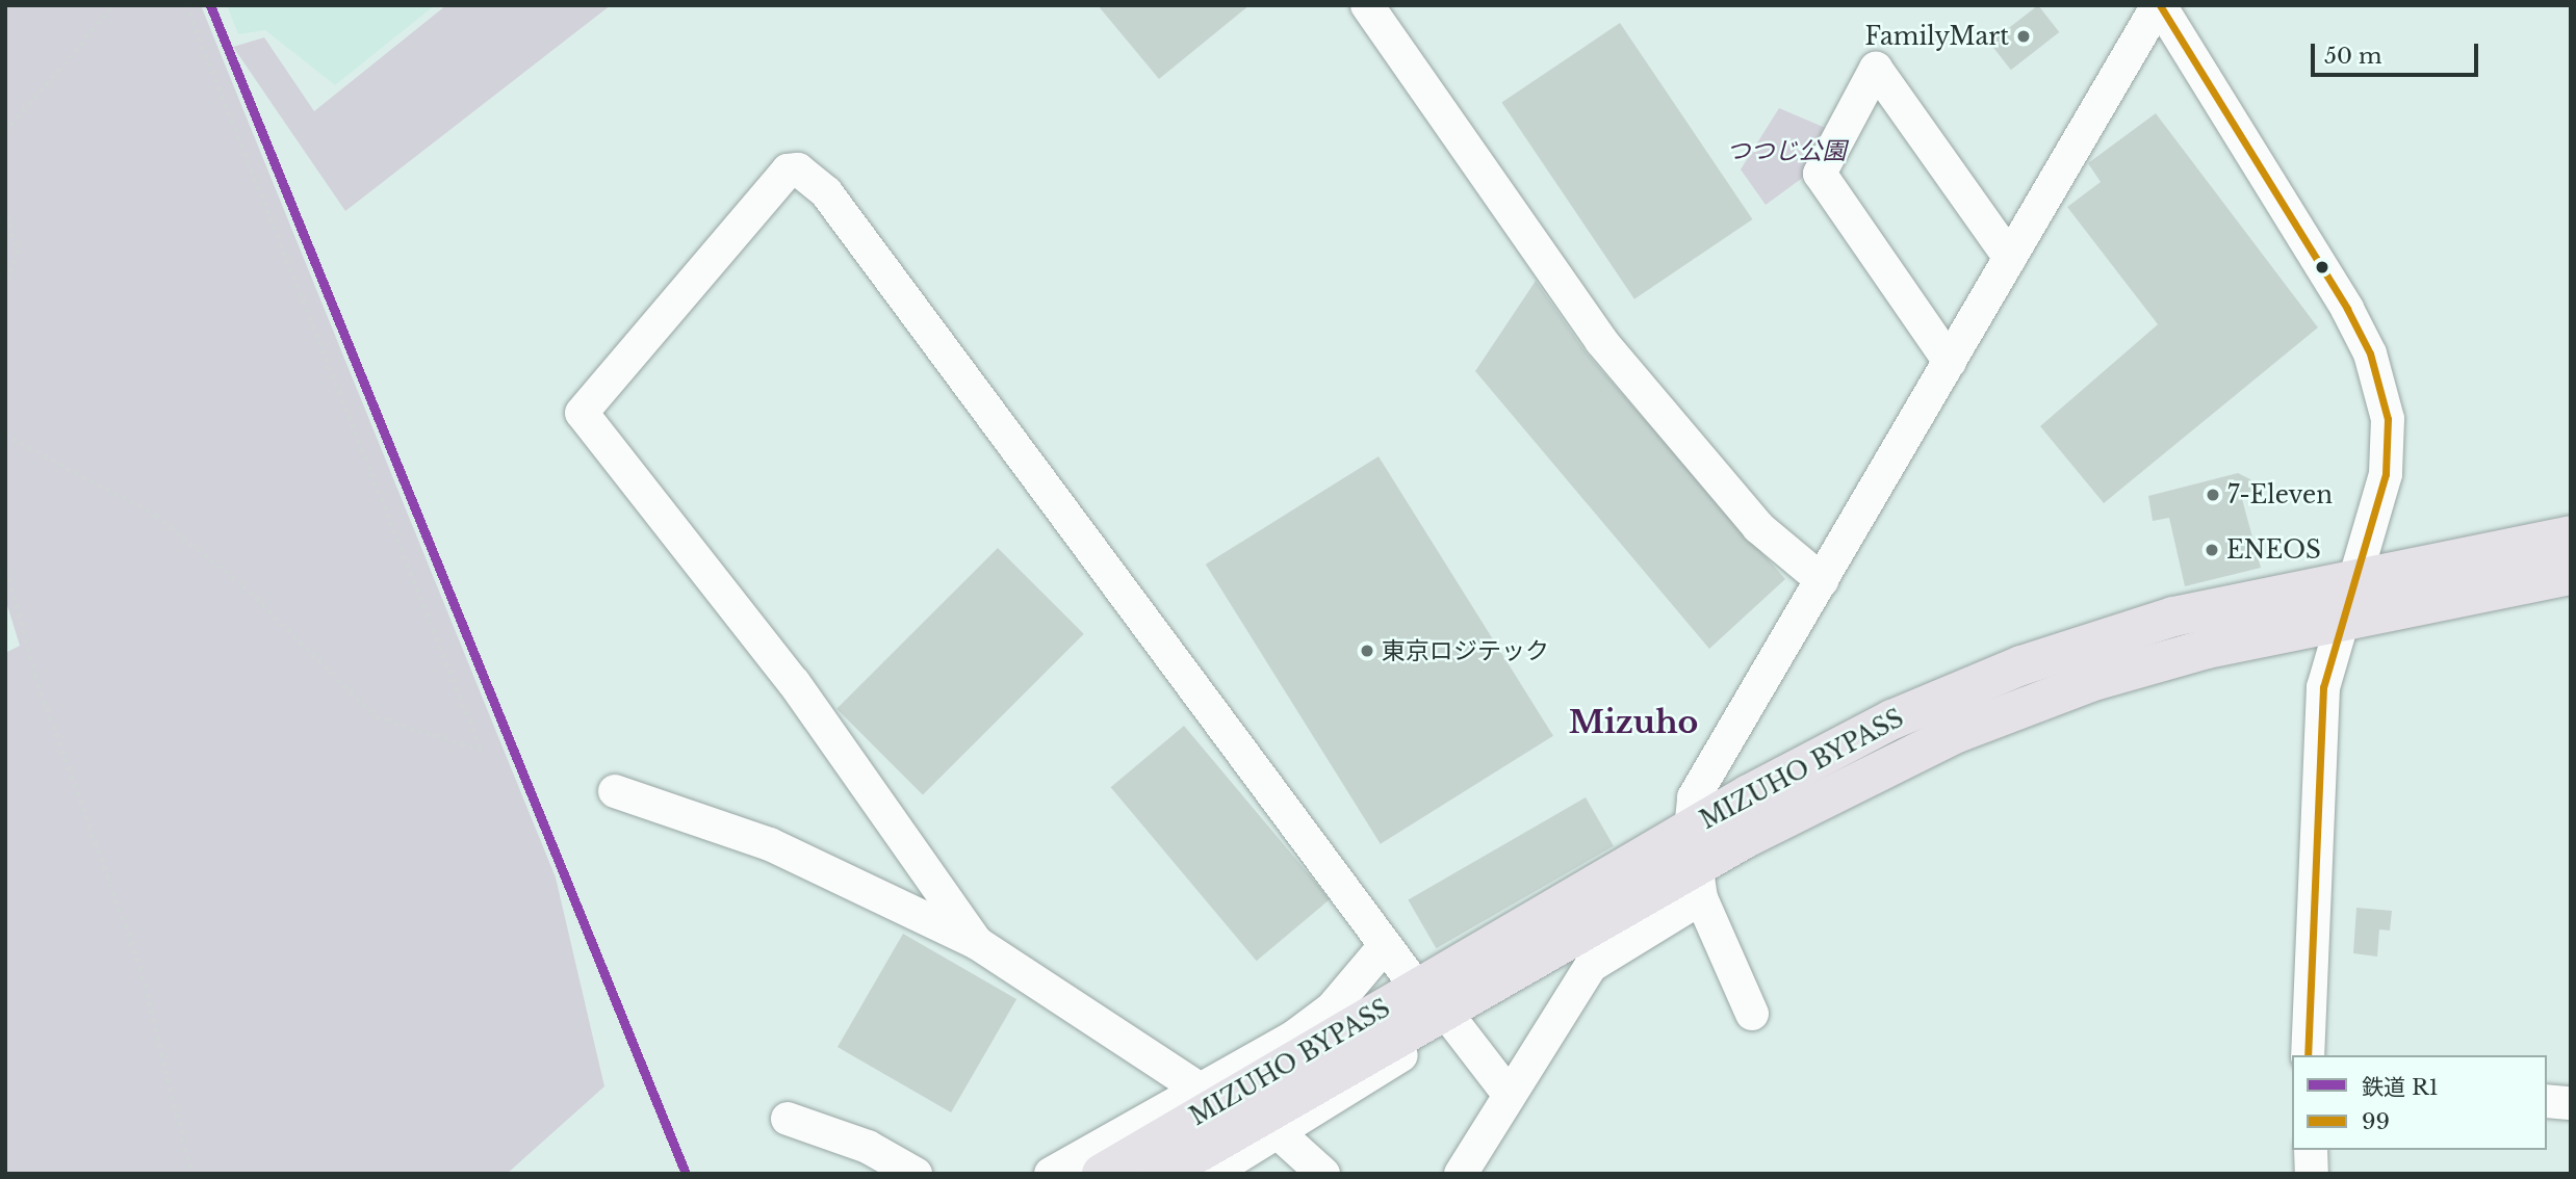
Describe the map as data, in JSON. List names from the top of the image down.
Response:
{
  "streets": {
    "highway": ["MIZUHO BYPASS"]
  },
  "districts": ["Mizuho"],
  "parks": ["つつじ公園"],
  "places": [
    "FamilyMart",
    "7-Eleven",
    "ENEOS",
    "東京ロジテック"
  ],
  "lines": ["rail line R1", "transit line 99"],
  "legend": ["鉄道 R1", "99"],
  "scale_bar": "50 m"
}
